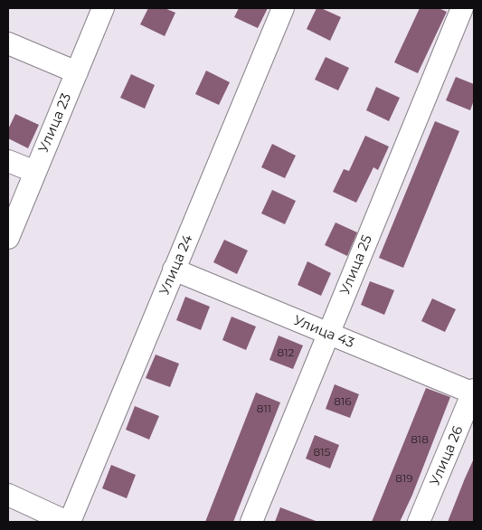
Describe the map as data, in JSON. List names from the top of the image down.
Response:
{
  "streets": {
    "street": [
      "Улица 23",
      "Улица 24",
      "Улица 25",
      "Улица 43",
      "Улица 26"
    ]
  },
  "crossings": [
    ["Улица 24", "Улица 43"],
    ["Улица 25", "Улица 43"],
    ["Улица 43", "Улица 26"]
  ],
  "house_numbers": [
    "812",
    "816",
    "811",
    "818",
    "815",
    "819"
  ]
}
